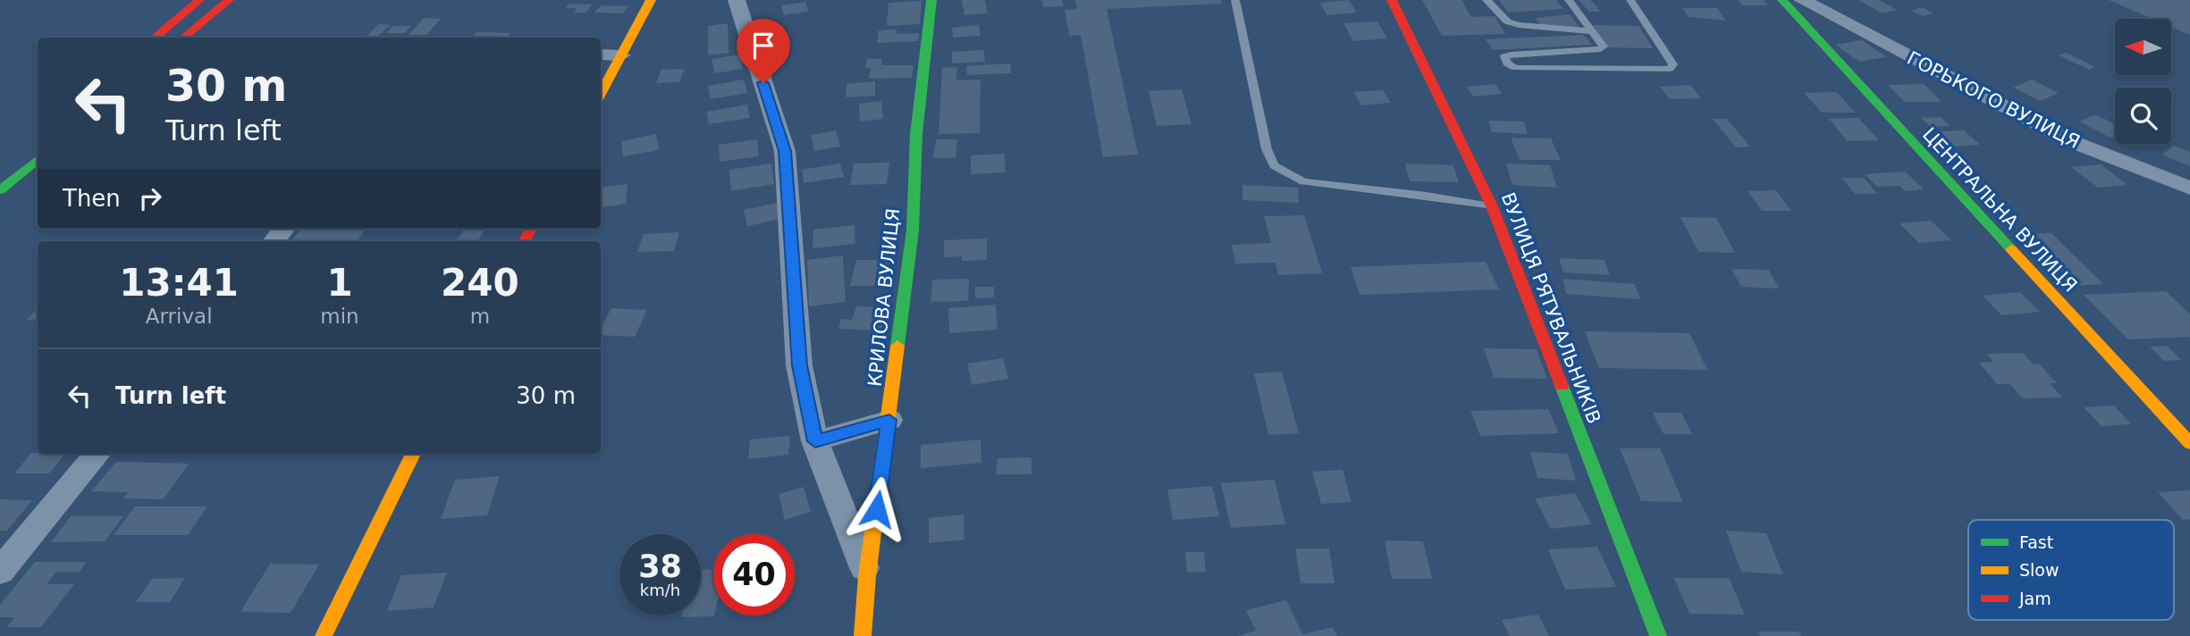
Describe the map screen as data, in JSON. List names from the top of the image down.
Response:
{
  "streets": {
    "main road": ["ЦЕНТРАЛЬНА ВУЛИЦЯ", "КРИЛОВА ВУЛИЦЯ", "ВУЛИЦЯ РЯТУВАЛЬНИКІВ"],
    "street": ["ГОРЬКОГО ВУЛИЦЯ"]
  },
  "legend": ["Fast", "Slow", "Jam"],
  "north": "left",
  "page": {
    "turn": ["30 m", "Turn left"],
    "then": "Then",
    "eta": [
      "13:41",
      "Arrival",
      "1",
      "min",
      "240",
      "m"
    ],
    "list": [
      {
        "name": "Turn left",
        "value": "30 m"
      }
    ],
    "speed": "38 km/h",
    "limit": "40"
  }
}
